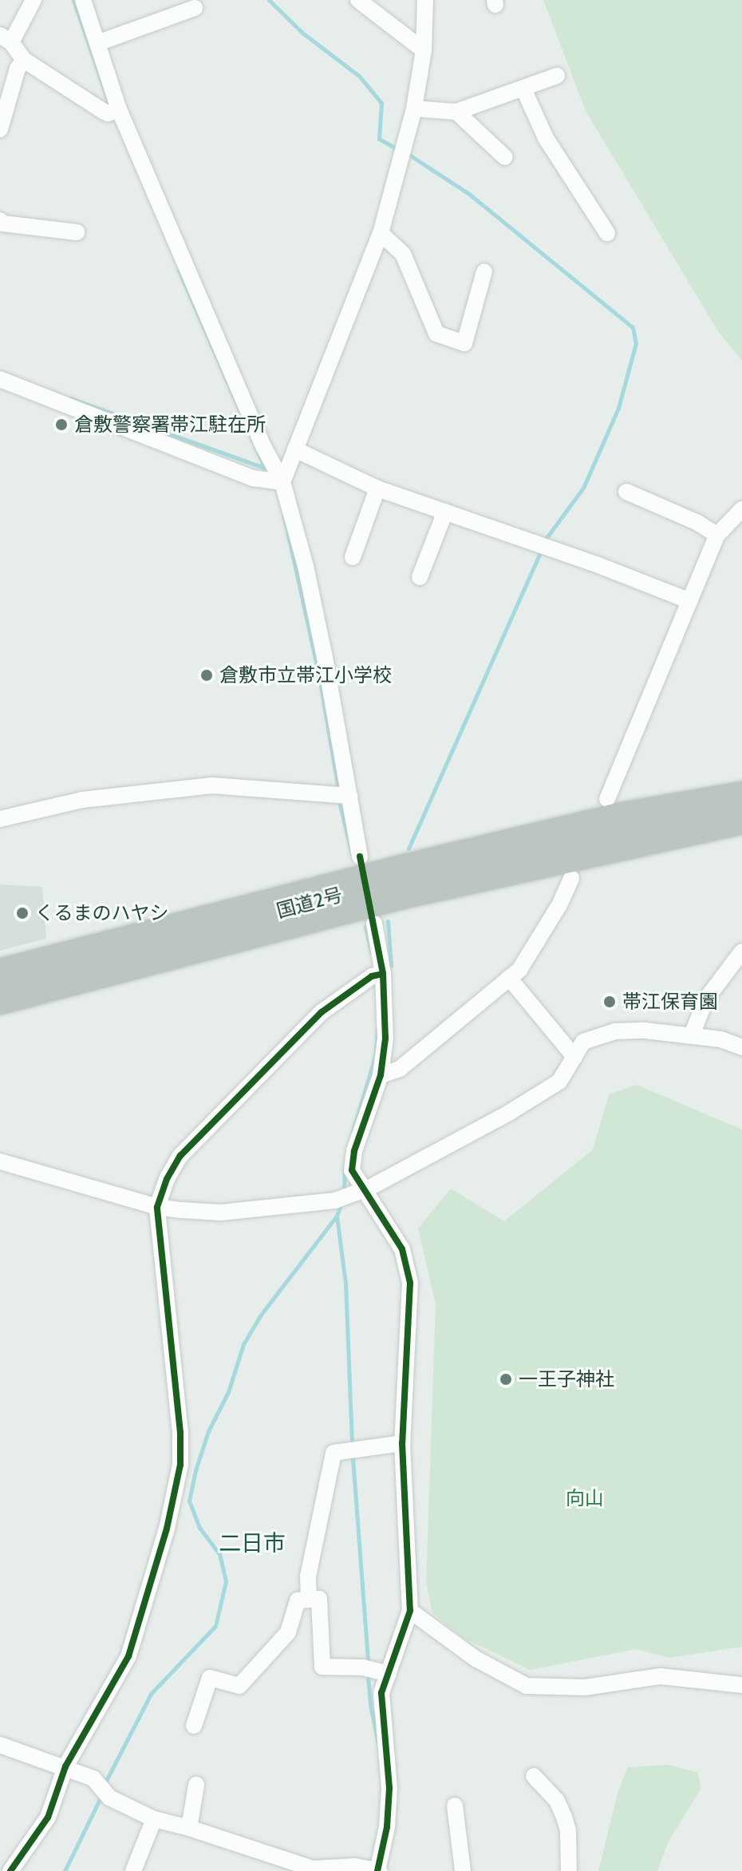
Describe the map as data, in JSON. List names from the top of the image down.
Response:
{
  "streets": {
    "highway": ["国道2号"]
  },
  "districts": ["二日市"],
  "parks": ["向山"],
  "places": [
    "倉敷警察署帯江駐在所",
    "倉敷市立帯江小学校",
    "くるまのハヤシ",
    "帯江保育園",
    "一王子神社"
  ]
}
